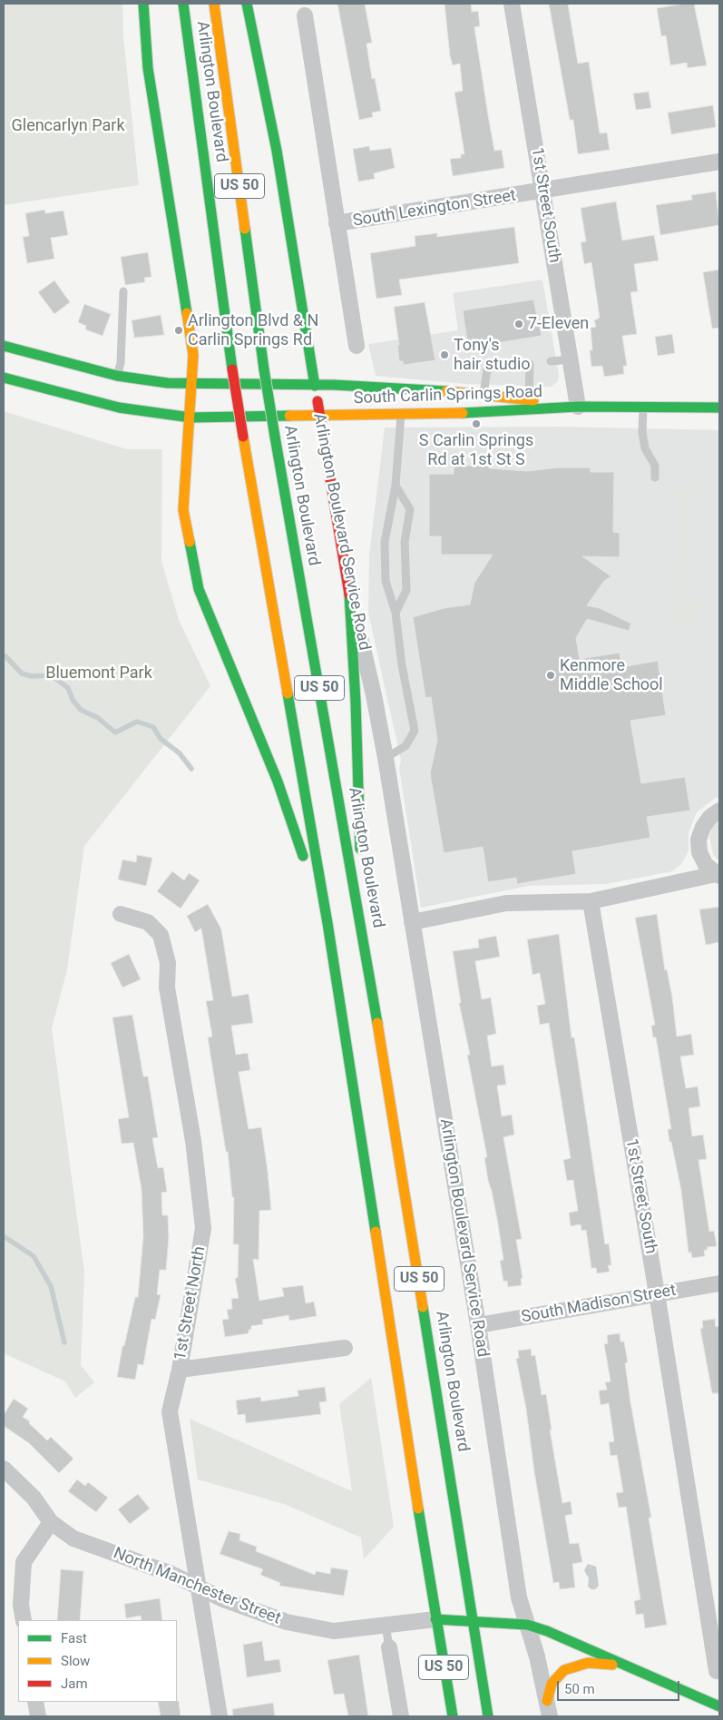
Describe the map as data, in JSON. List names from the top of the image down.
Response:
{
  "streets": {
    "main road": [
      "Arlington Boulevard",
      "US 50",
      "South Carlin Springs Road",
      "Arlington Boulevard Service Road",
      "North Manchester Street"
    ],
    "street": [
      "1st Street South",
      "South Lexington Street",
      "1st Street North",
      "South Madison Street"
    ]
  },
  "crossings": [
    ["Arlington Boulevard", "North Manchester Street"],
    ["1st Street South", "South Lexington Street"],
    ["1st Street South", "South Carlin Springs Road"],
    ["1st Street South", "South Madison Street"],
    ["South Carlin Springs Road", "Arlington Boulevard Service Road"],
    ["Arlington Boulevard Service Road", "South Madison Street"],
    ["Arlington Boulevard Service Road", "North Manchester Street"],
    ["1st Street North", "North Manchester Street"]
  ],
  "parks": ["Glencarlyn Park", "Bluemont Park"],
  "places": [
    "7-Eleven",
    "Arlington Blvd & N Carlin Springs Rd",
    "Tony's hair studio",
    "S Carlin Springs Rd at 1st St S",
    "Kenmore Middle School"
  ],
  "legend": ["Fast", "Slow", "Jam"],
  "scale_bar": "50 m"
}
